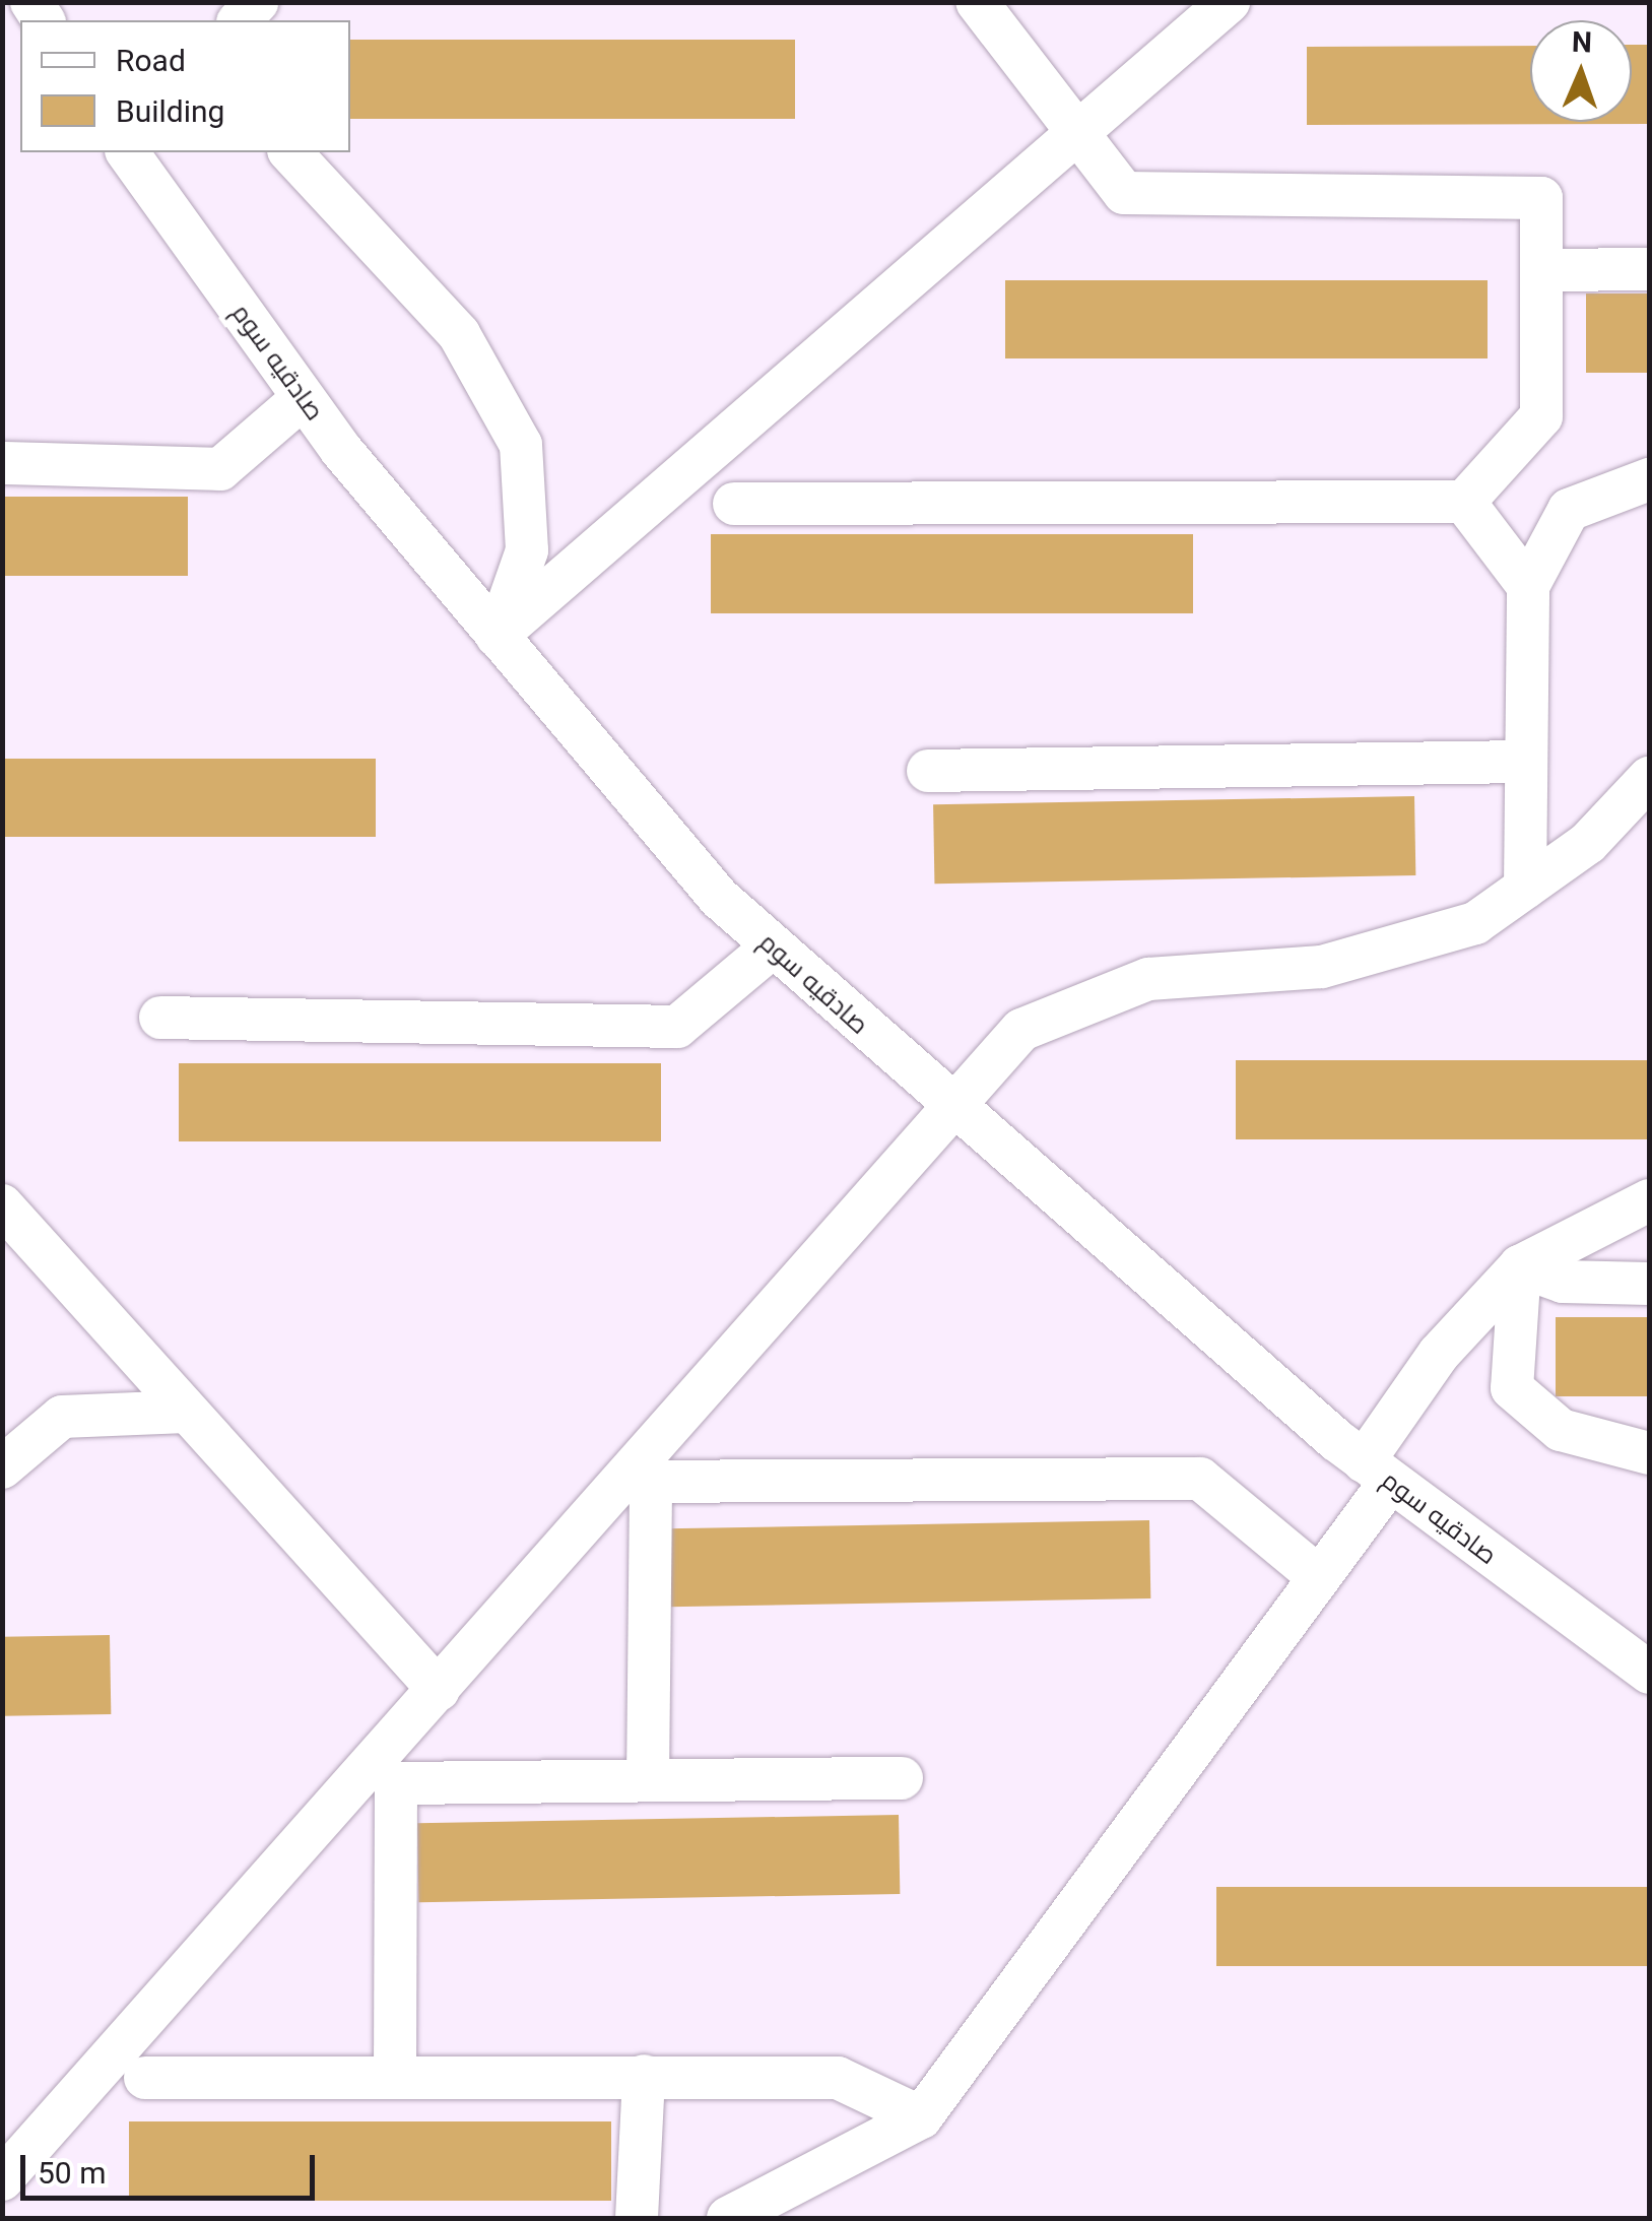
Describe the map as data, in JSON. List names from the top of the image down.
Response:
{
  "streets": {
    "street": ["صادقیه سوم"]
  },
  "legend": ["Road", "Building"],
  "scale_bar": "50 m",
  "north": "top"
}
